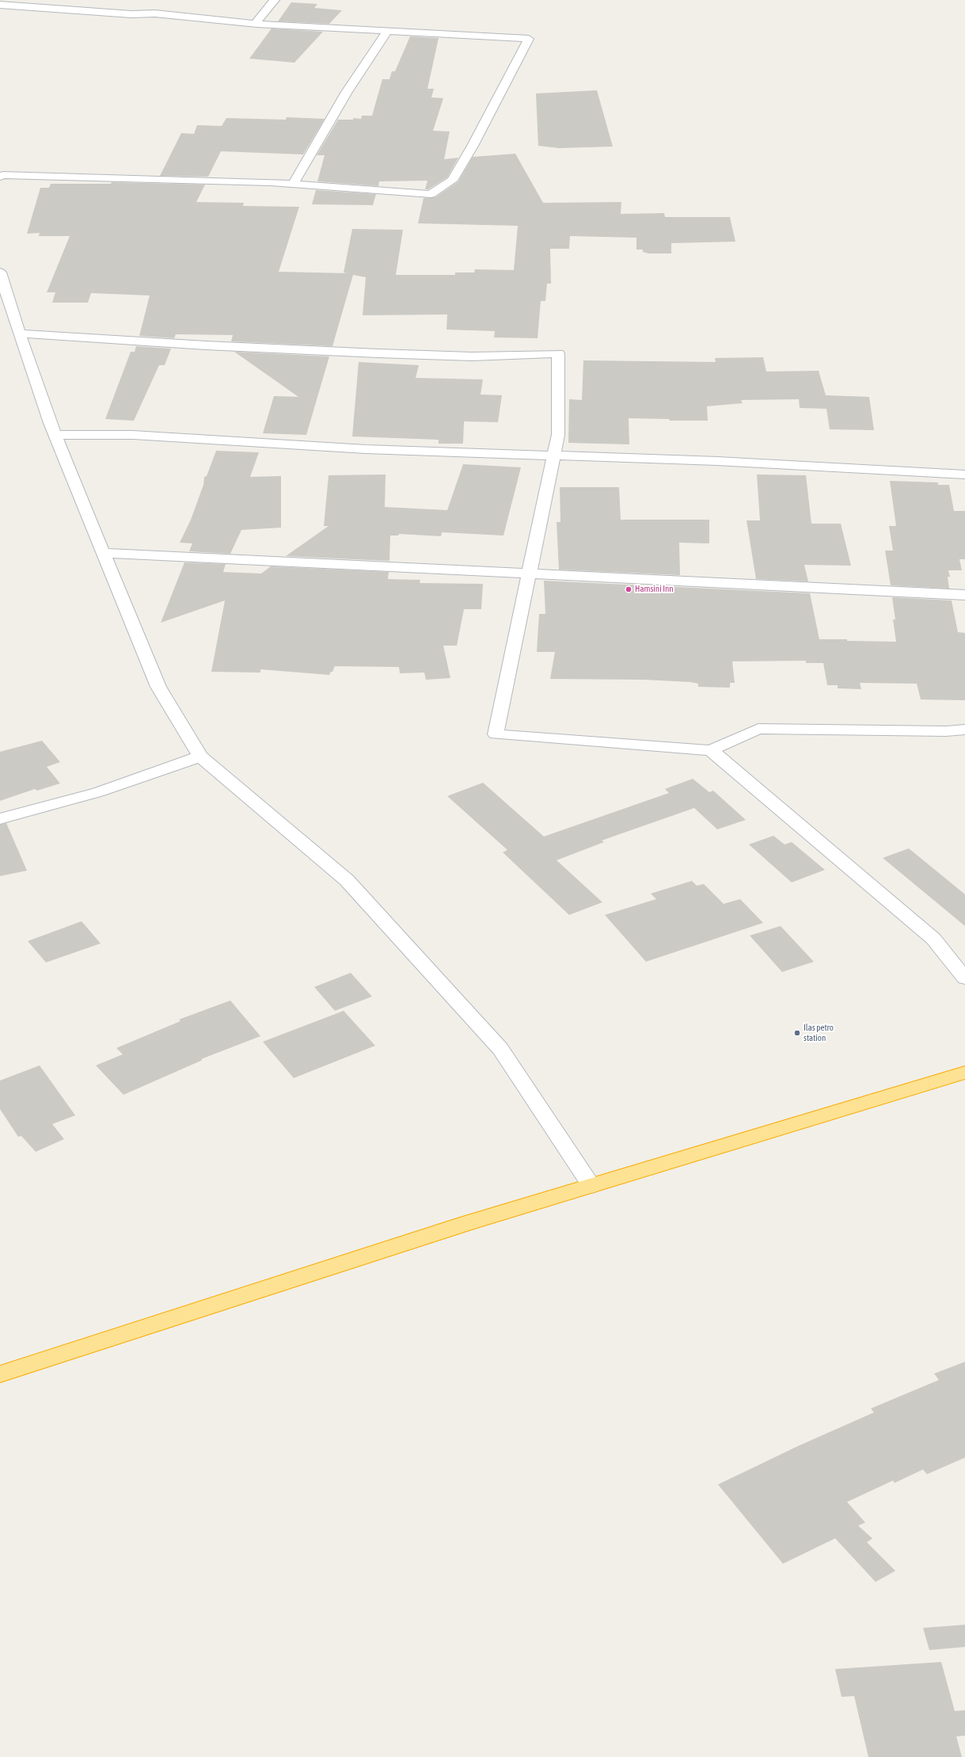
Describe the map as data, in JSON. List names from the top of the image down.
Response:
{
  "places": ["Hamsini Inn", "Ilas petro station"]
}
